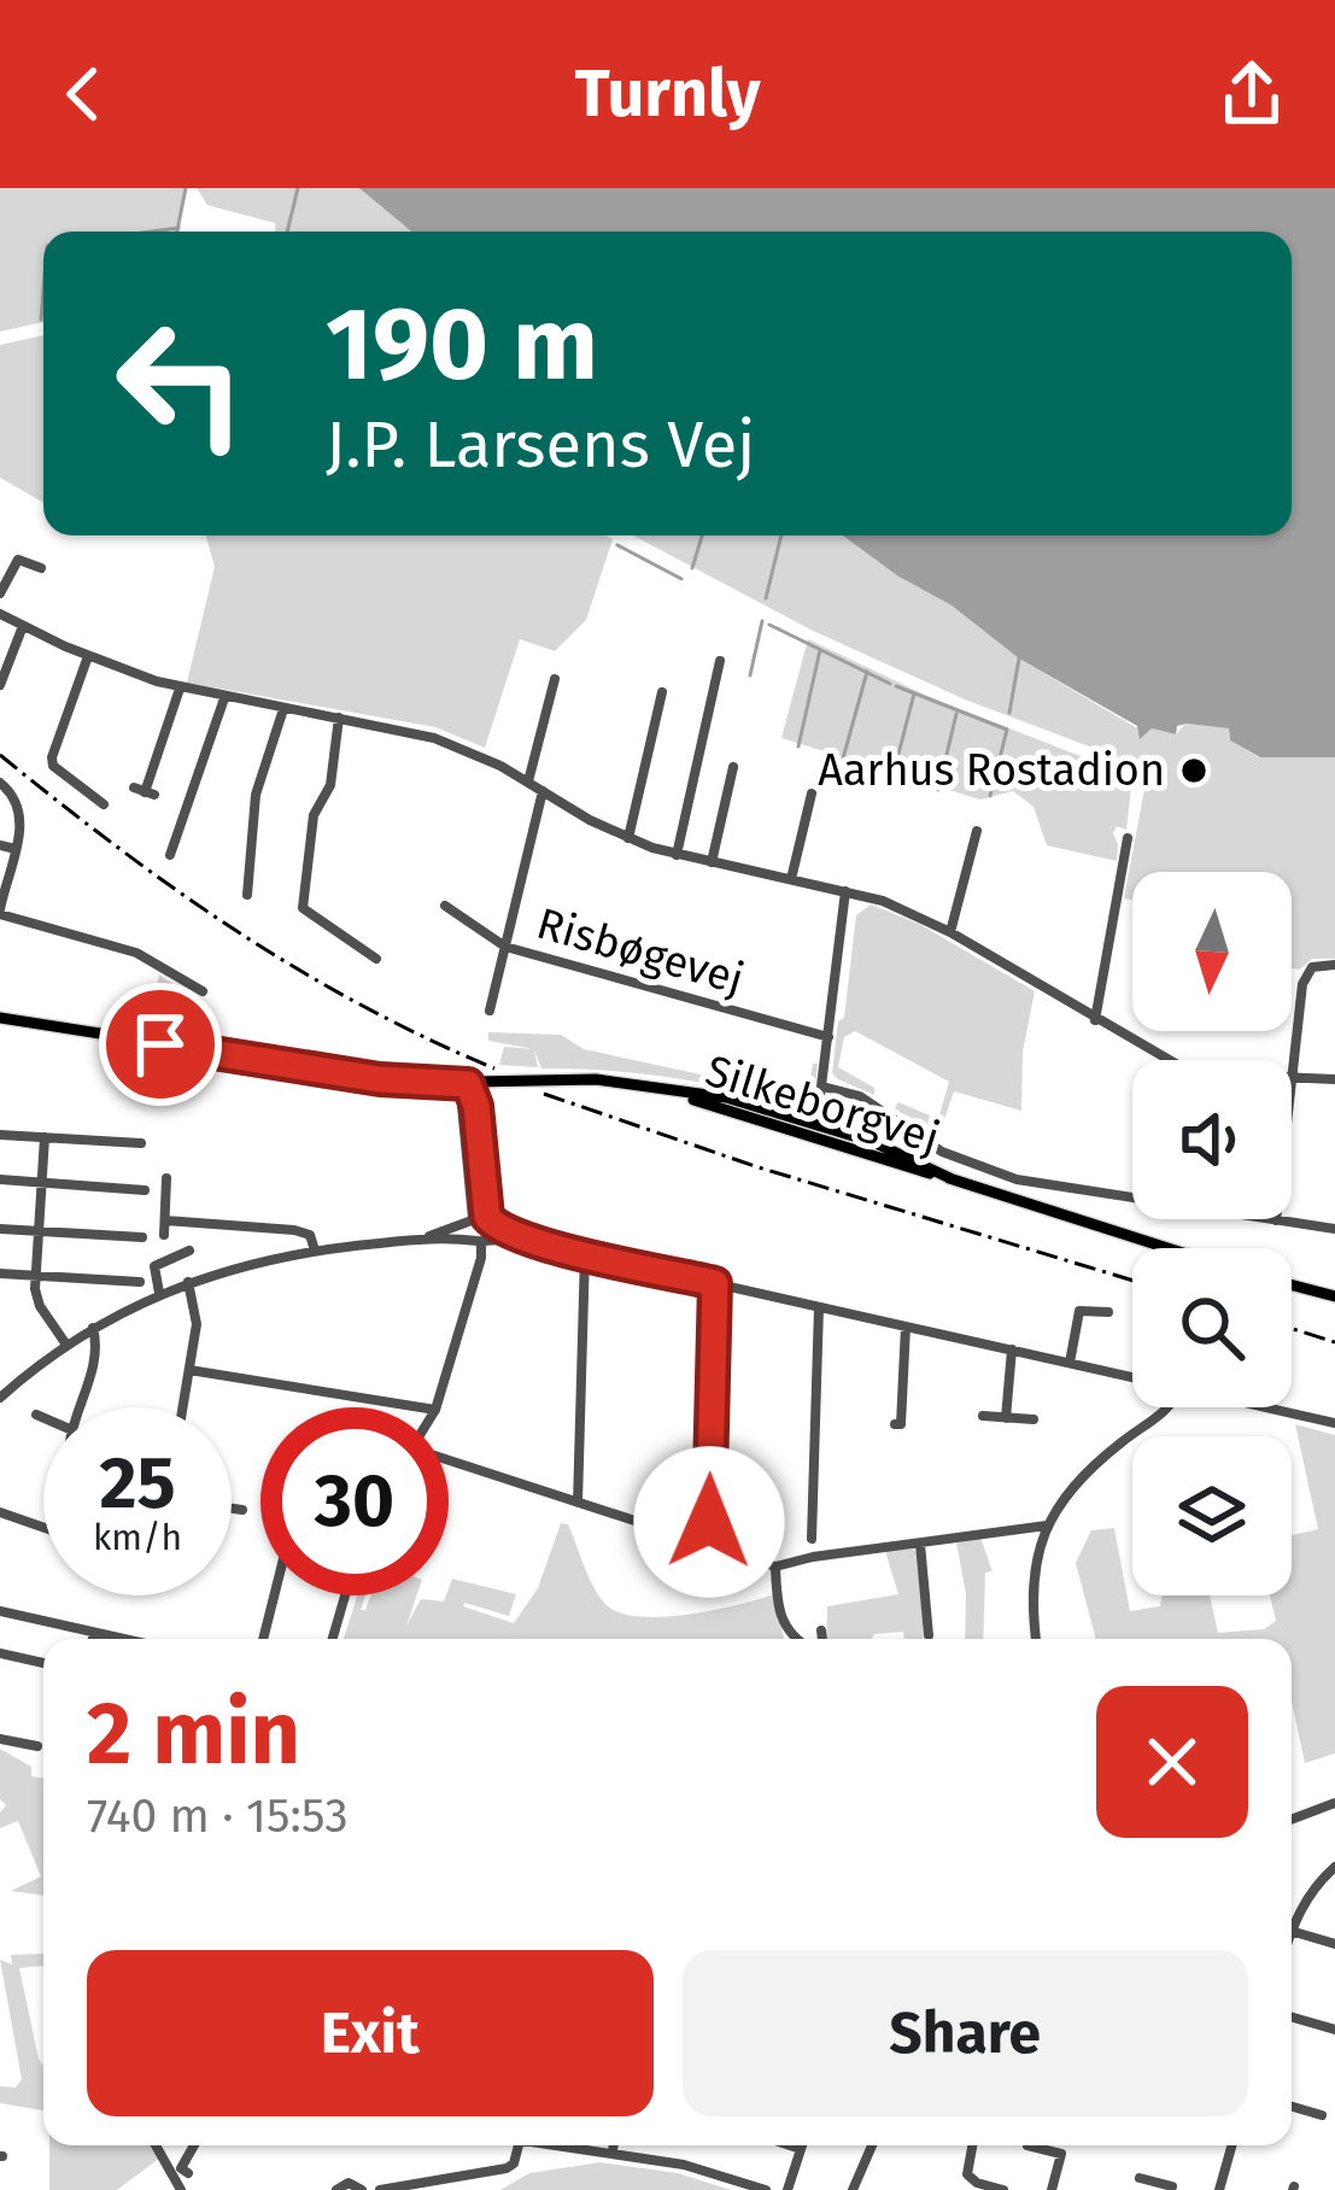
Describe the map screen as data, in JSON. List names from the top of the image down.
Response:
{
  "streets": {
    "main road": ["Silkeborgvej"],
    "street": ["Risbøgevej"]
  },
  "places": ["Aarhus Rostadion"],
  "north": "bottom",
  "page": {
    "header": "Turnly",
    "turn": ["190 m", "J.P. Larsens Vej"],
    "speed": "25 km/h",
    "limit": "30",
    "heading": ["2 min", "740 m · 15:53"],
    "buttons": ["Exit", "Share"]
  }
}
